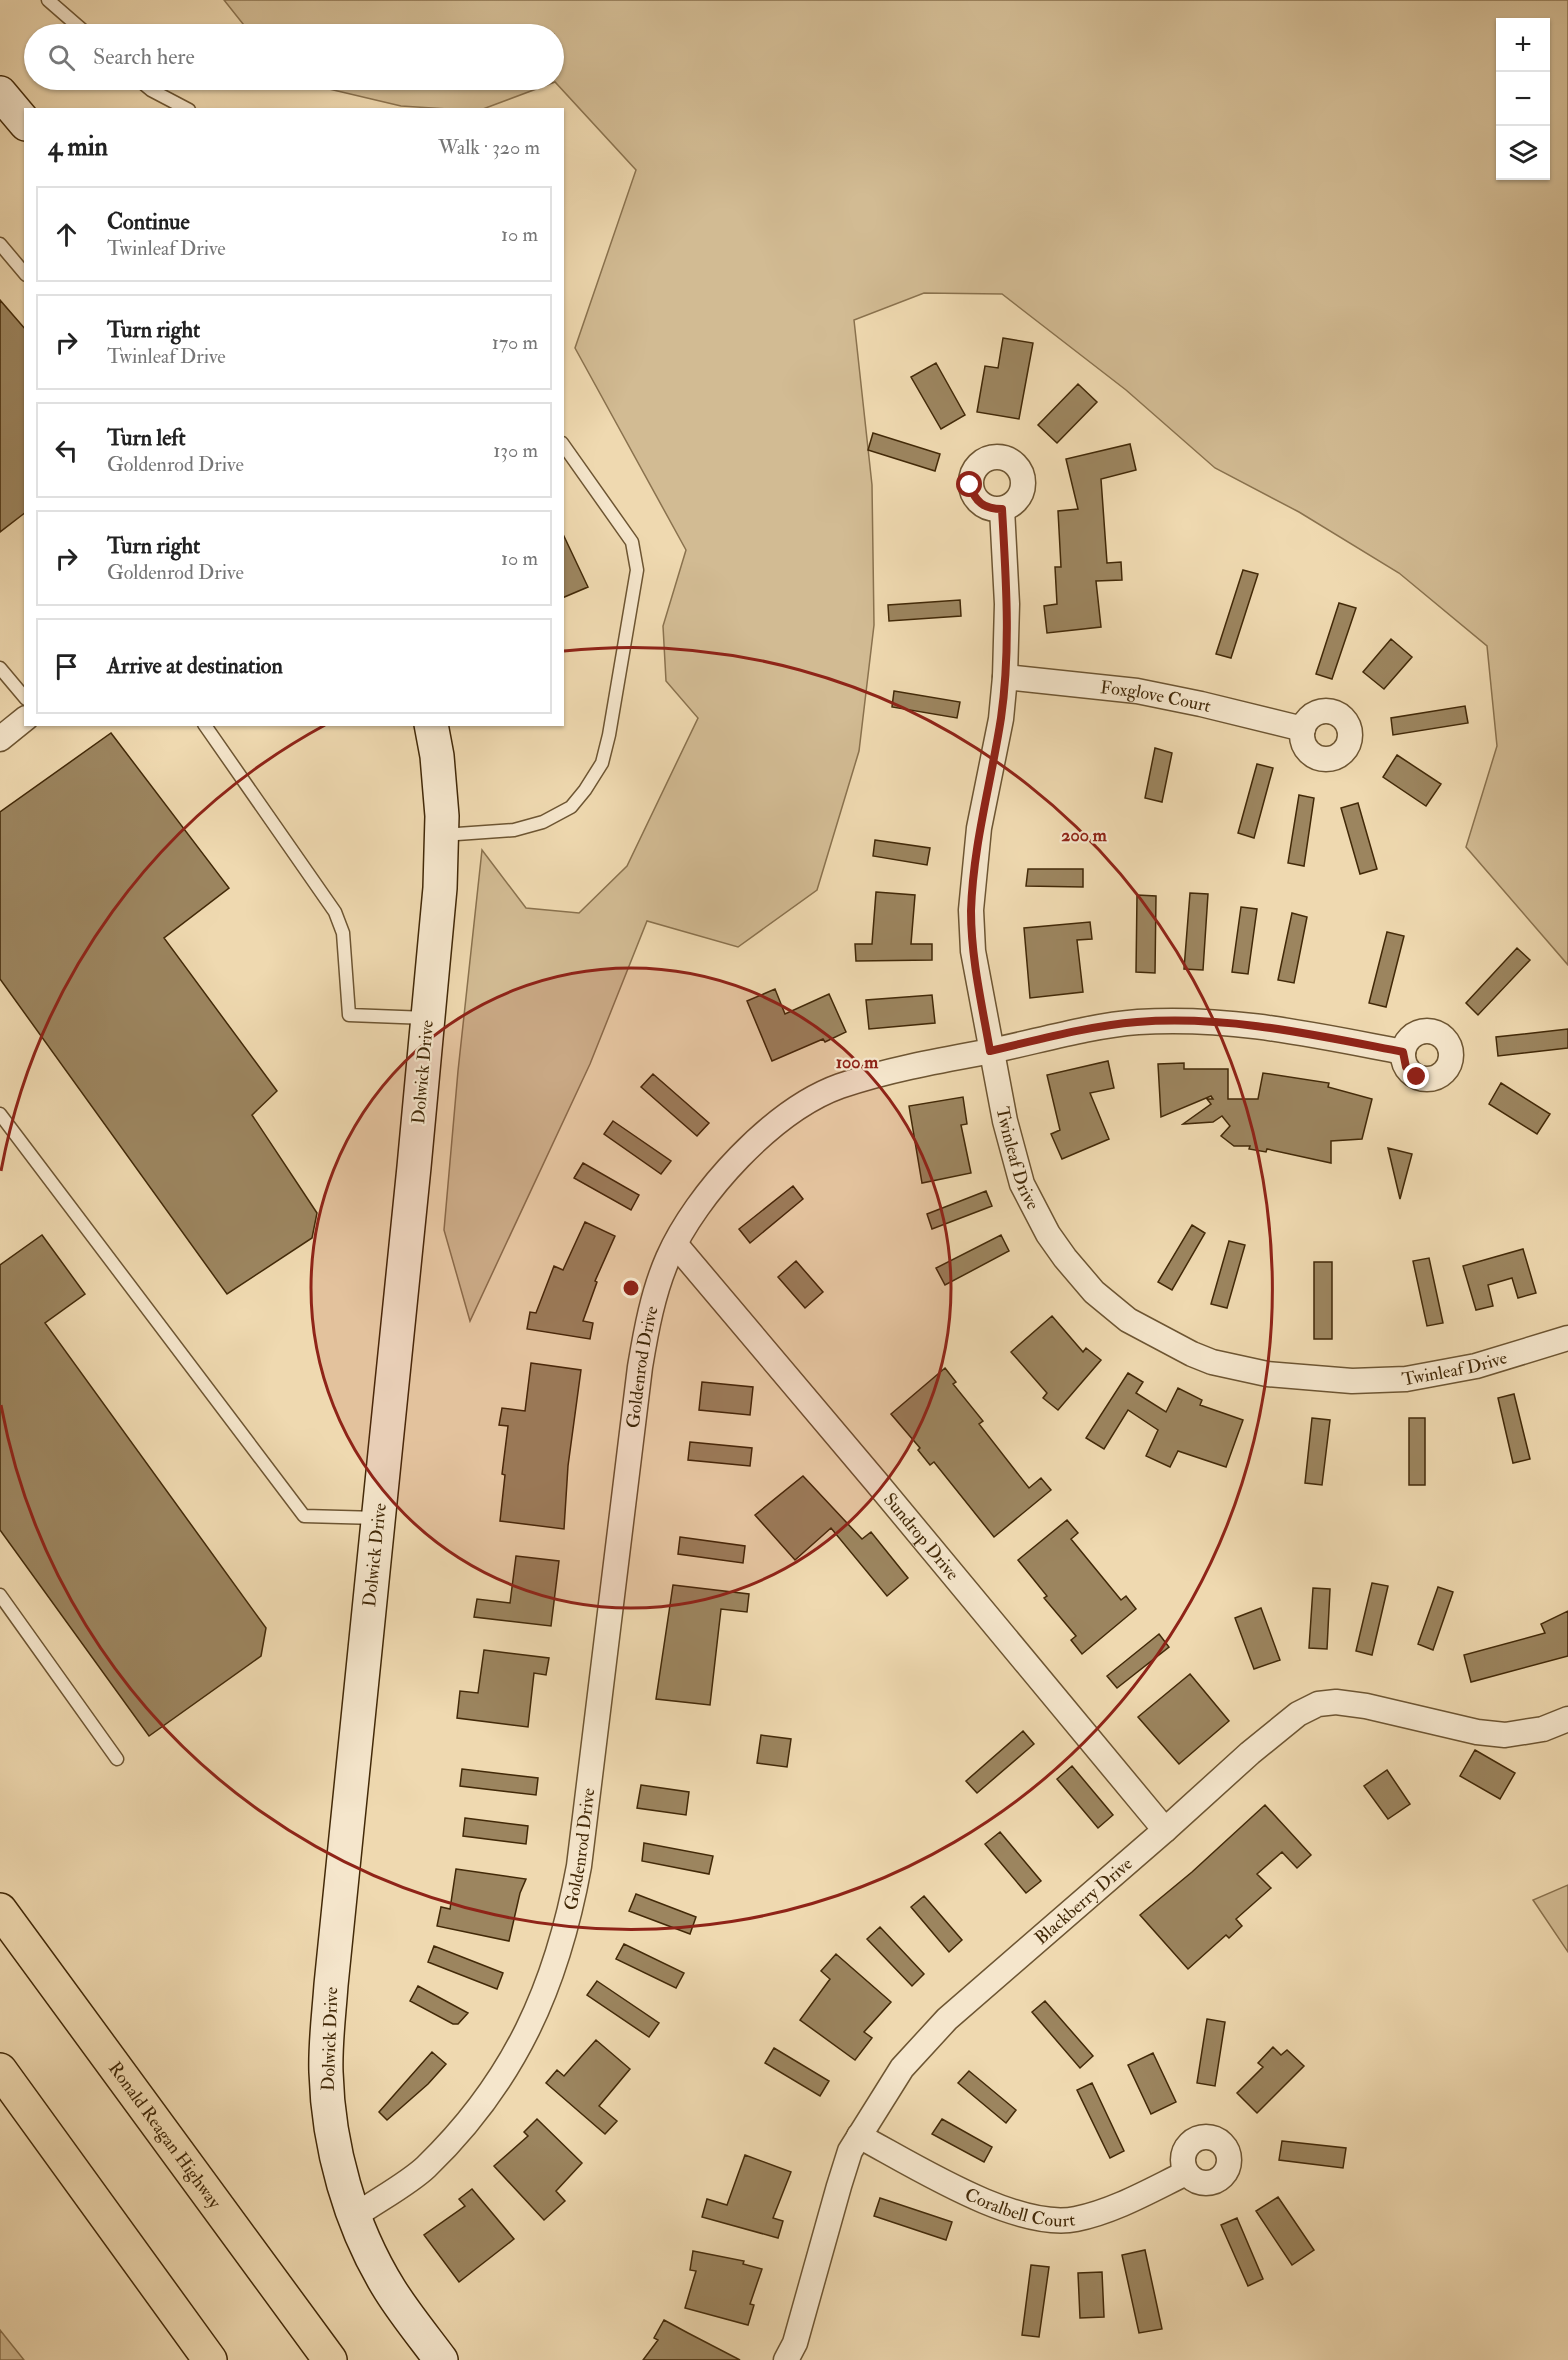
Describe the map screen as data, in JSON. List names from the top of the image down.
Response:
{
  "streets": {
    "highway": ["Ronald Reagan Highway"],
    "main road": ["Dolwick Drive"],
    "street": [
      "Foxglove Court",
      "Twinleaf Drive",
      "Goldenrod Drive",
      "Sundrop Drive",
      "Blackberry Drive",
      "Coralbell Court"
    ]
  },
  "crossings": [
    ["Foxglove Court", "Twinleaf Drive"],
    ["Dolwick Drive", "Goldenrod Drive"],
    ["Twinleaf Drive", "Goldenrod Drive"],
    ["Goldenrod Drive", "Sundrop Drive"],
    ["Sundrop Drive", "Blackberry Drive"],
    ["Blackberry Drive", "Coralbell Court"]
  ],
  "page": {
    "map_buttons": ["+", "−"],
    "search": "Search here",
    "heading": ["4 min", "Walk · 320 m"],
    "list": [
      ["Continue", "Twinleaf Drive", "10 m"],
      ["Turn right", "Twinleaf Drive", "170 m"],
      ["Turn left", "Goldenrod Drive", "130 m"],
      ["Turn right", "Goldenrod Drive", "10 m"],
      "Arrive at destination"
    ]
  },
  "rings": ["200 m", "100 m"]
}
